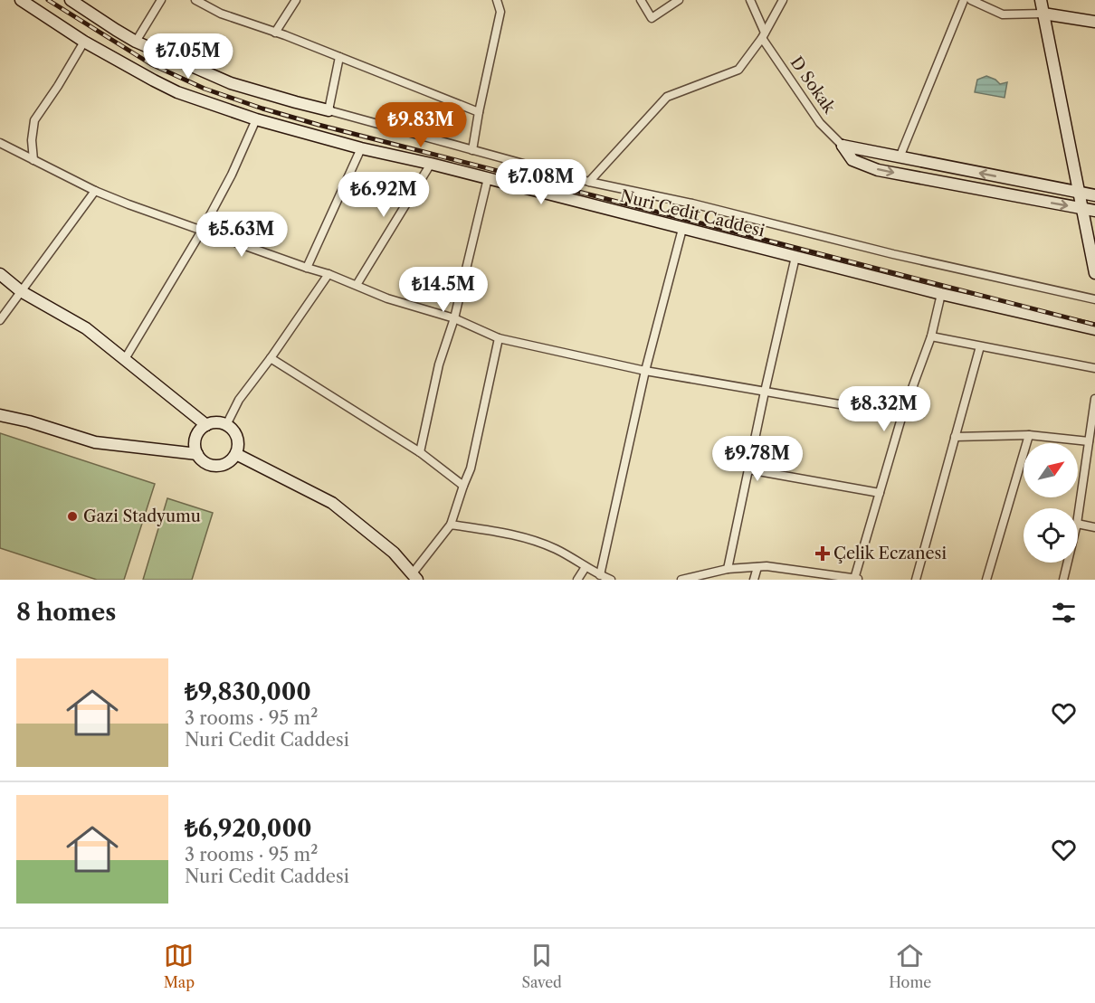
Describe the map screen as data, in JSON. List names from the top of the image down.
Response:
{
  "streets": {
    "street": ["D Sokak", "Nuri Cedit Caddesi"]
  },
  "places": {
    "other": ["Gazi Stadyumu"],
    "health": ["Çelik Eczanesi"]
  },
  "north": "top right",
  "page": {
    "price": [
      "₺7.05M",
      "₺9.83M",
      "₺7.08M",
      "₺6.92M",
      "₺5.63M",
      "₺14.5M",
      "₺8.32M",
      "₺9.78M"
    ],
    "heading": "8 homes",
    "list": [
      {
        "name": "₺9,830,000",
        "note": "3 rooms · 95 m² · Nuri Cedit Caddesi"
      },
      {
        "name": "₺6,920,000",
        "note": "3 rooms · 95 m² · Nuri Cedit Caddesi"
      }
    ],
    "tabs": ["Map", "Saved", "Home"]
  }
}
